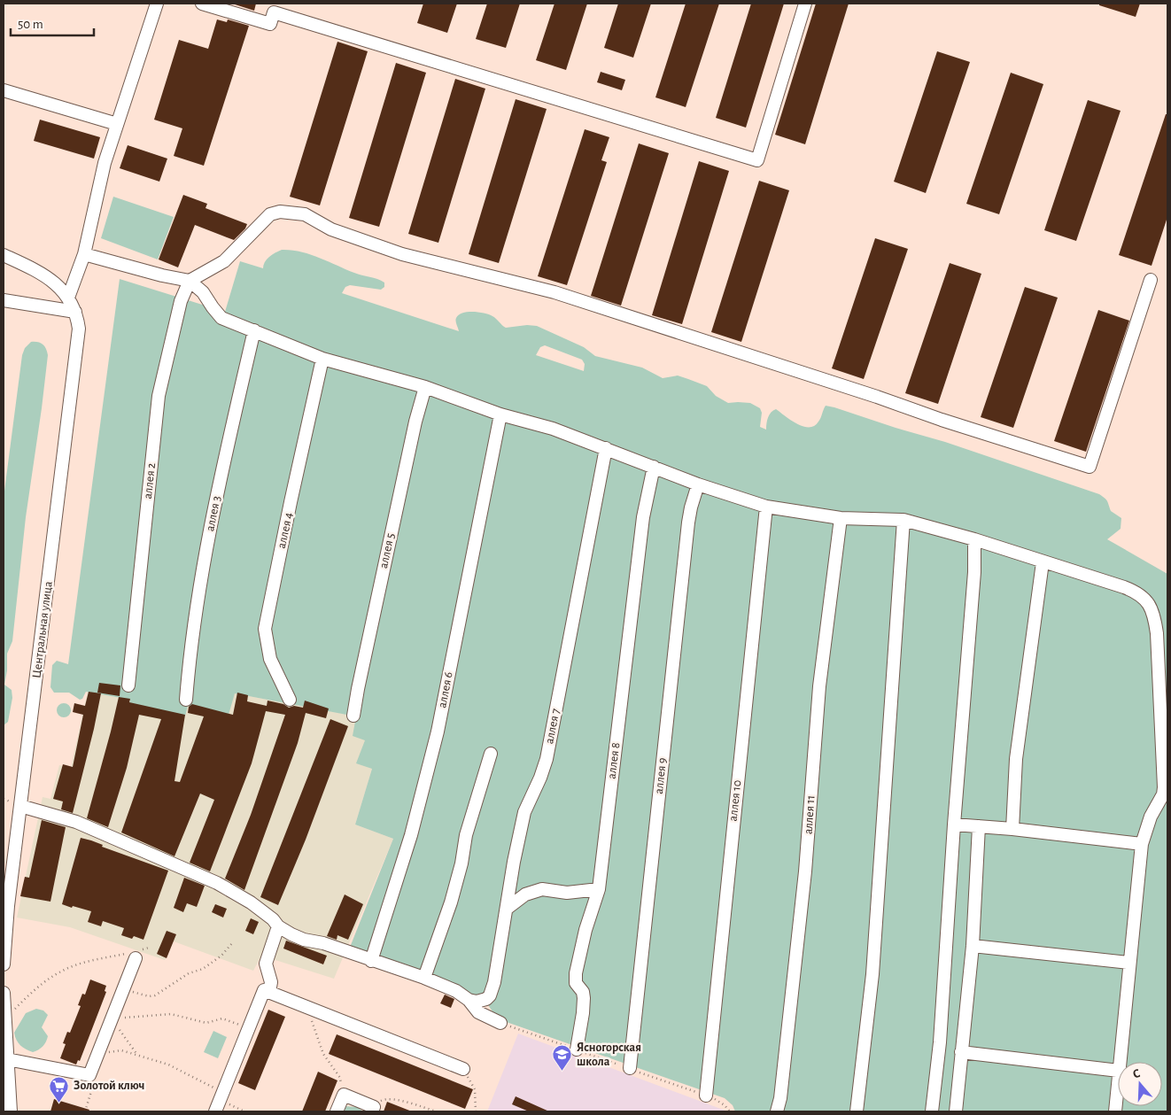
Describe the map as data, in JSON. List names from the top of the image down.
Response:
{
  "streets": {
    "street": [
      "аллея 2",
      "аллея 3",
      "аллея 4",
      "аллея 5",
      "Центральная улица",
      "аллея 6",
      "аллея 7",
      "аллея 8",
      "аллея 9",
      "аллея 10",
      "аллея 11"
    ]
  },
  "places": {
    "school or university": ["Ясногорская школа"],
    "supermarket": ["Золотой ключ"]
  },
  "scale_bar": "50 m",
  "north": "top"
}
